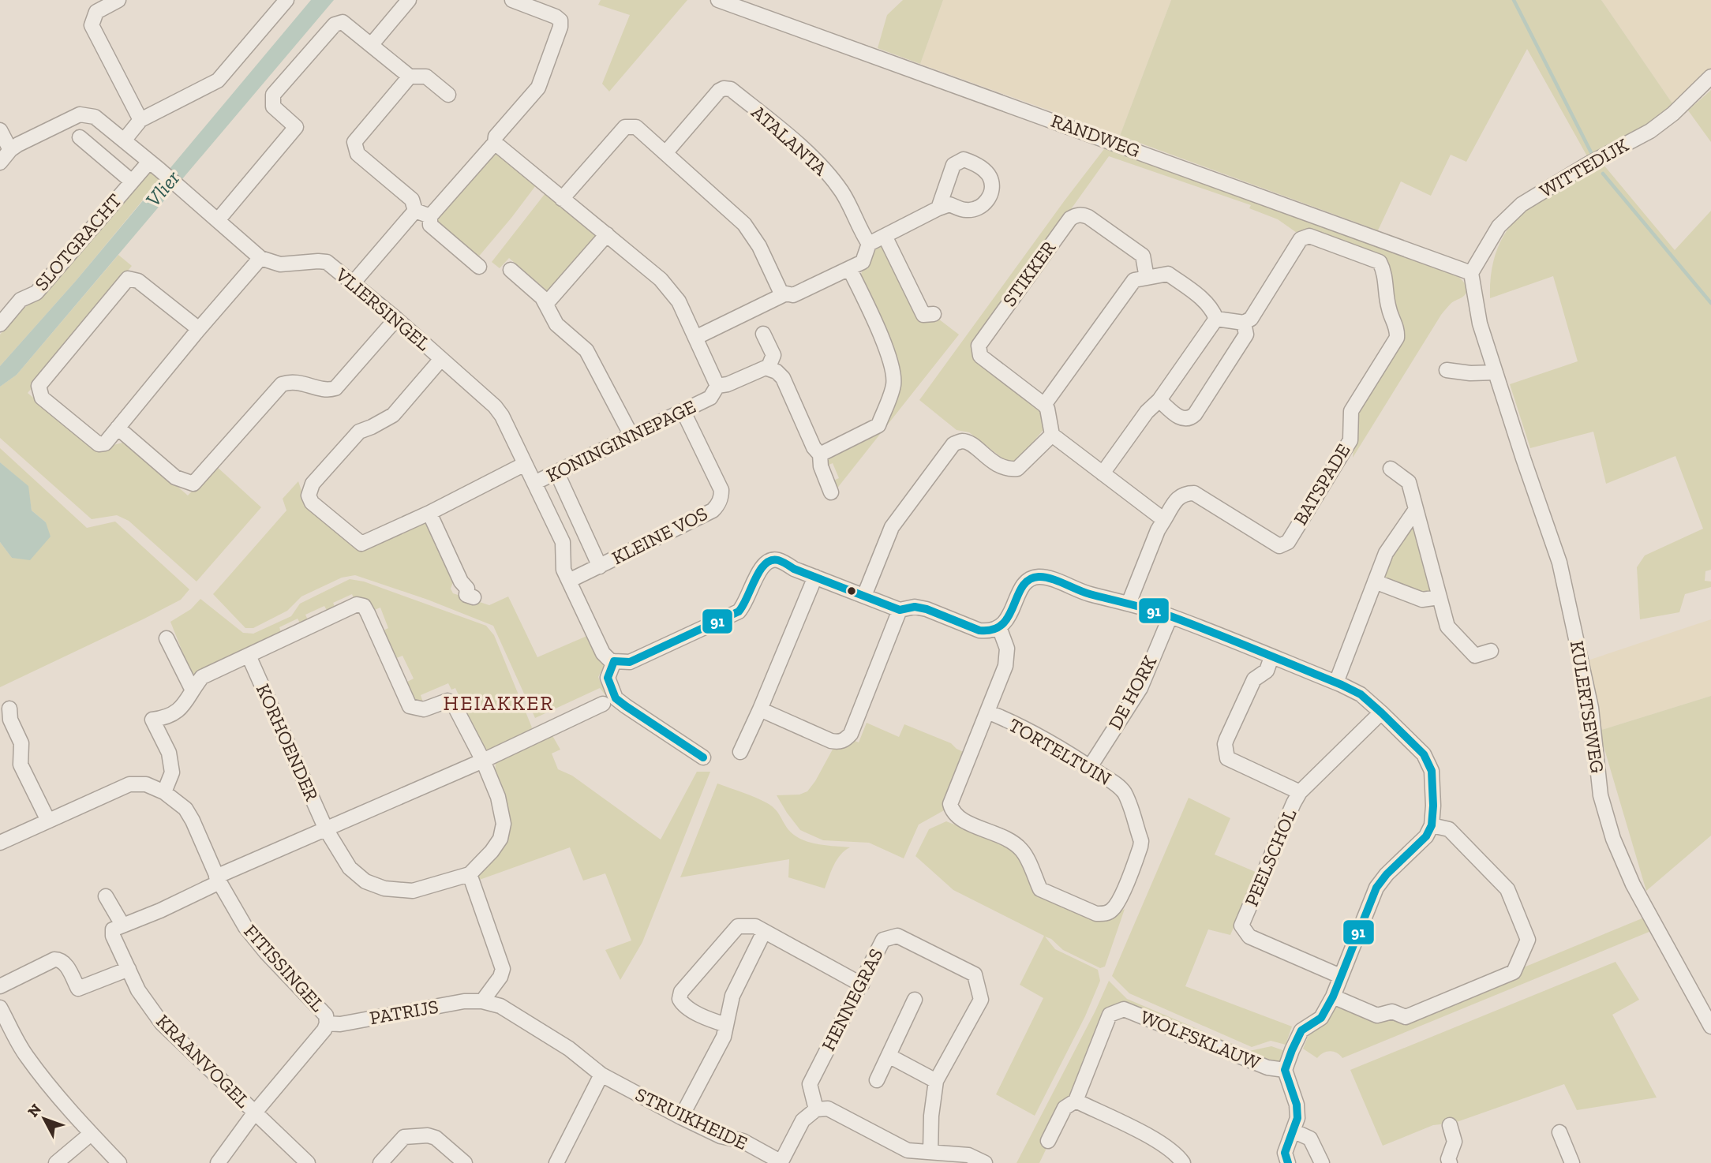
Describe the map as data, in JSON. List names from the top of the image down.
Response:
{
  "streets": {
    "street": [
      "RANDWEG",
      "ATALANTA",
      "WITTEDIJK",
      "SLOTGRACHT",
      "STIKKER",
      "VLIERSINGEL",
      "KONINGINNEPAGE",
      "BATSPADE",
      "KLEINE VOS",
      "DE HORK",
      "KULERTSEWEG",
      "KORHOENDER",
      "TORTELTUIN",
      "PEELSCHOL",
      "FITISSINGEL",
      "HENNEGRAS",
      "PATRIJS",
      "WOLFSKLAUW",
      "KRAANVOGEL",
      "STRUIKHEIDE"
    ]
  },
  "crossings": [
    ["RANDWEG", "WITTEDIJK"],
    ["RANDWEG", "KULERTSEWEG"],
    ["WITTEDIJK", "KULERTSEWEG"],
    ["SLOTGRACHT", "VLIERSINGEL"],
    ["VLIERSINGEL", "KONINGINNEPAGE"],
    ["VLIERSINGEL", "KLEINE VOS"],
    ["KONINGINNEPAGE", "KLEINE VOS"],
    ["DE HORK", "TORTELTUIN"],
    ["KORHOENDER", "FITISSINGEL"],
    ["FITISSINGEL", "PATRIJS"],
    ["FITISSINGEL", "KRAANVOGEL"],
    ["PATRIJS", "STRUIKHEIDE"]
  ],
  "districts": ["HEIAKKER"],
  "water": ["Vlier"],
  "lines": ["transit line 91"],
  "north": "top left"
}
